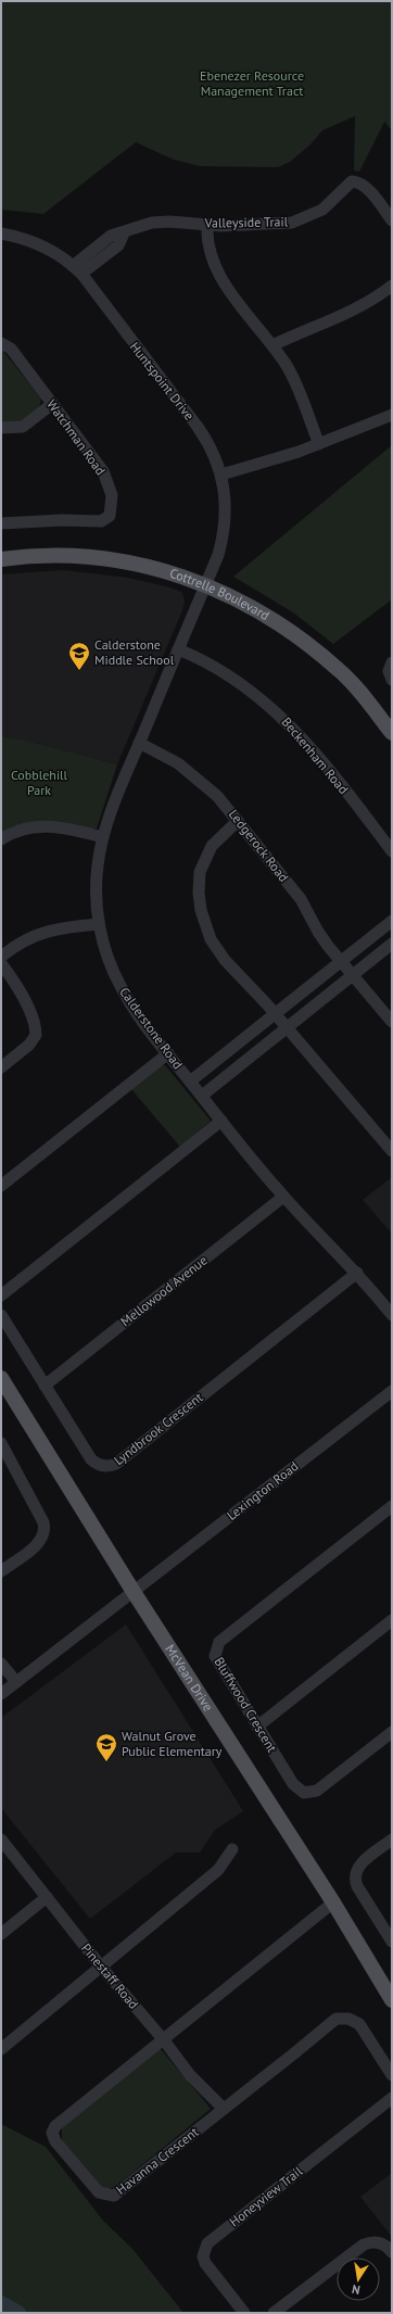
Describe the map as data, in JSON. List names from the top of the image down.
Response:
{
  "streets": {
    "main road": ["Cottrelle Boulevard", "McVean Drive"],
    "street": [
      "Valleyside Trail",
      "Huntspoint Drive",
      "Watchman Road",
      "Beckenham Road",
      "Ledgerock Road",
      "Calderstone Road",
      "Mellowood Avenue",
      "Lyndbrook Crescent",
      "Lexington Road",
      "Bluffwood Crescent",
      "Pinestaff Road",
      "Havanna Crescent",
      "Honeyview Trail"
    ]
  },
  "crossings": [
    ["Valleyside Trail", "Huntspoint Drive"],
    ["Huntspoint Drive", "Cottrelle Boulevard"],
    ["Huntspoint Drive", "Calderstone Road"],
    ["Cottrelle Boulevard", "Calderstone Road"],
    ["Beckenham Road", "Calderstone Road"],
    ["Ledgerock Road", "Calderstone Road"],
    ["Calderstone Road", "Mellowood Avenue"],
    ["Calderstone Road", "Lyndbrook Crescent"],
    ["Mellowood Avenue", "Lyndbrook Crescent"],
    ["Lexington Road", "McVean Drive"],
    ["Pinestaff Road", "Havanna Crescent"]
  ],
  "parks": ["Ebenezer Resource Management Tract", "Cobblehill Park"],
  "places": {
    "school or university": ["Calderstone Middle School", "Walnut Grove Public Elementary"]
  },
  "north": "bottom"
}
